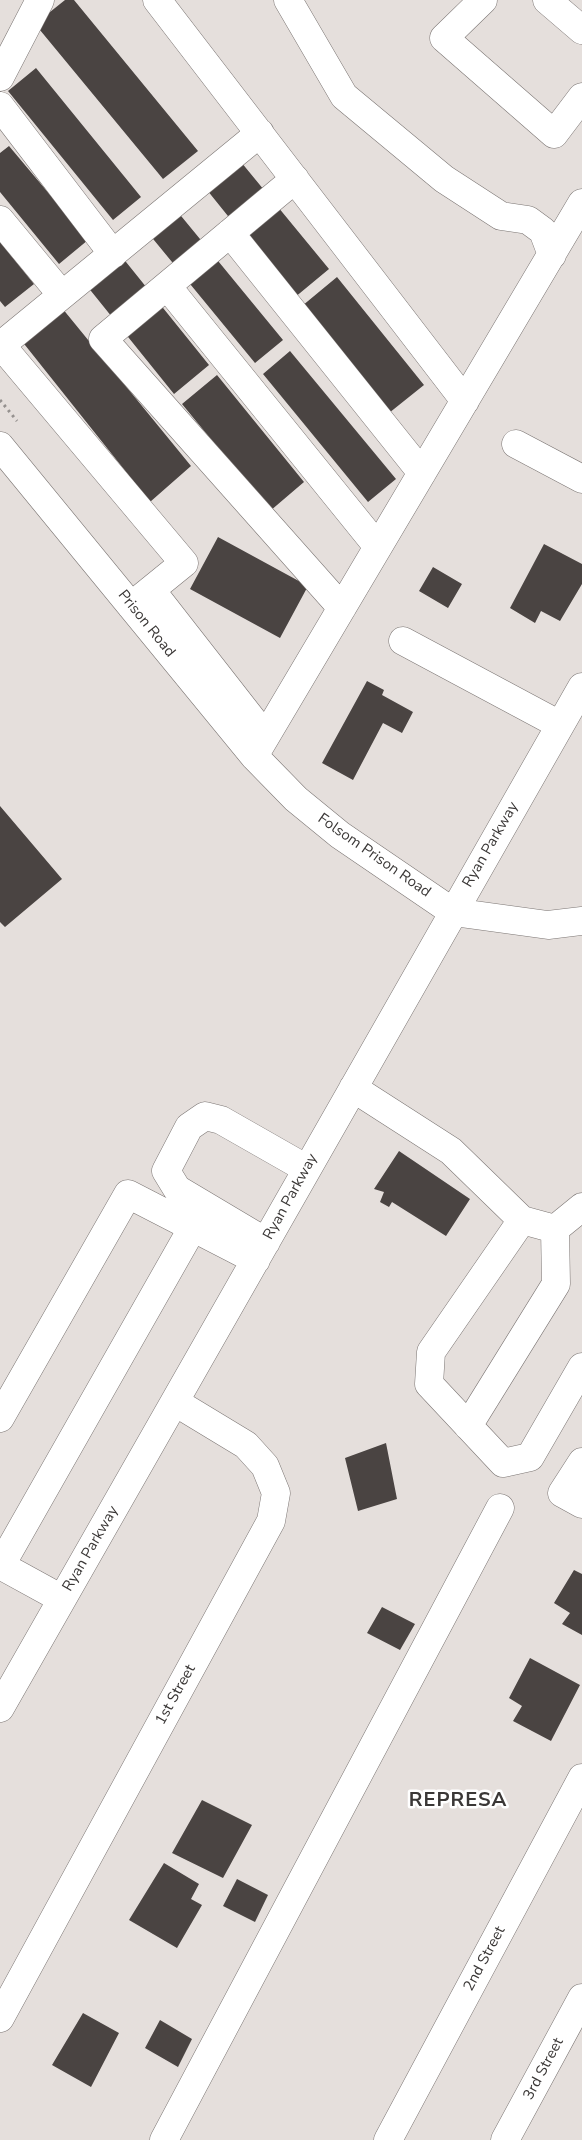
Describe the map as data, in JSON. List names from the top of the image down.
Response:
{
  "streets": {
    "street": [
      "Prison Road",
      "Ryan Parkway",
      "Folsom Prison Road",
      "1st Street",
      "2nd Street",
      "3rd Street"
    ]
  },
  "crossings": [
    ["Prison Road", "Folsom Prison Road"],
    ["Ryan Parkway", "Folsom Prison Road"],
    ["Ryan Parkway", "1st Street"]
  ],
  "districts": ["REPRESA"]
}
